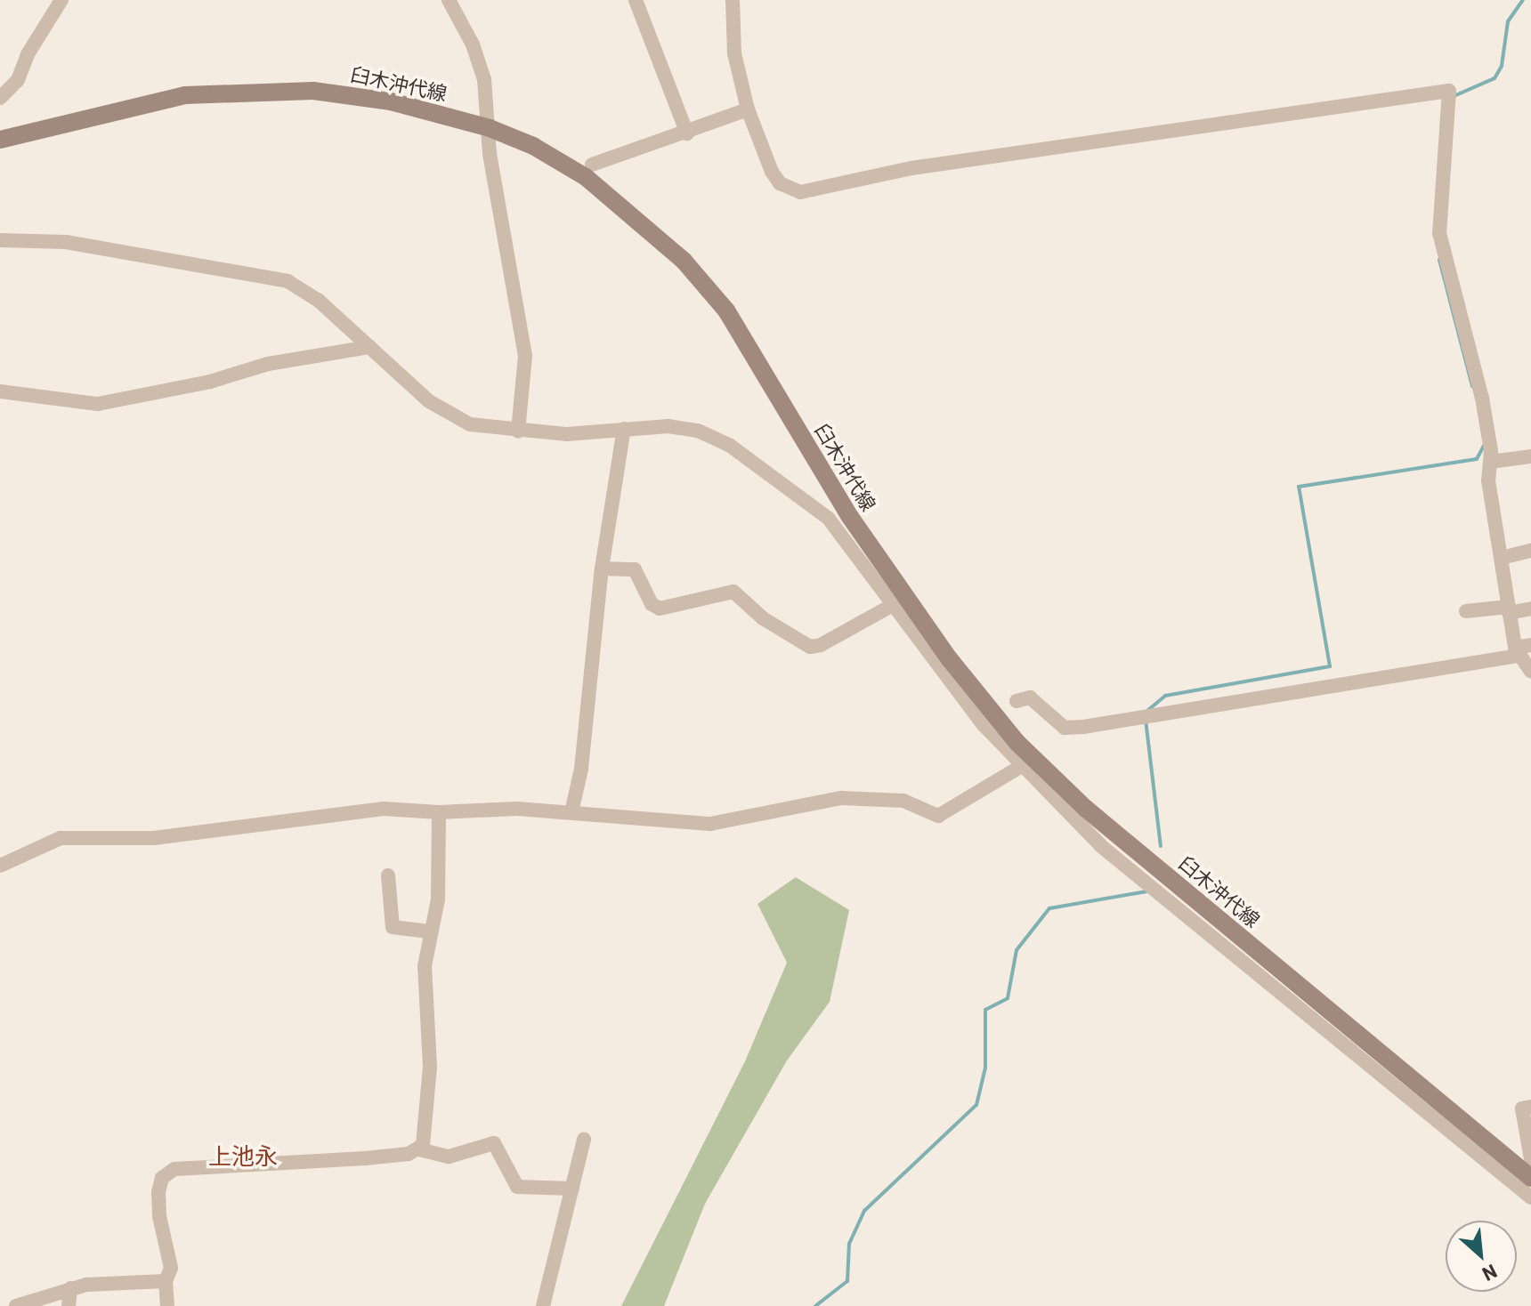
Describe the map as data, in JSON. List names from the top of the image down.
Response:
{
  "streets": {
    "main road": ["臼木沖代線"]
  },
  "districts": ["上池永"],
  "north": "bottom right"
}
